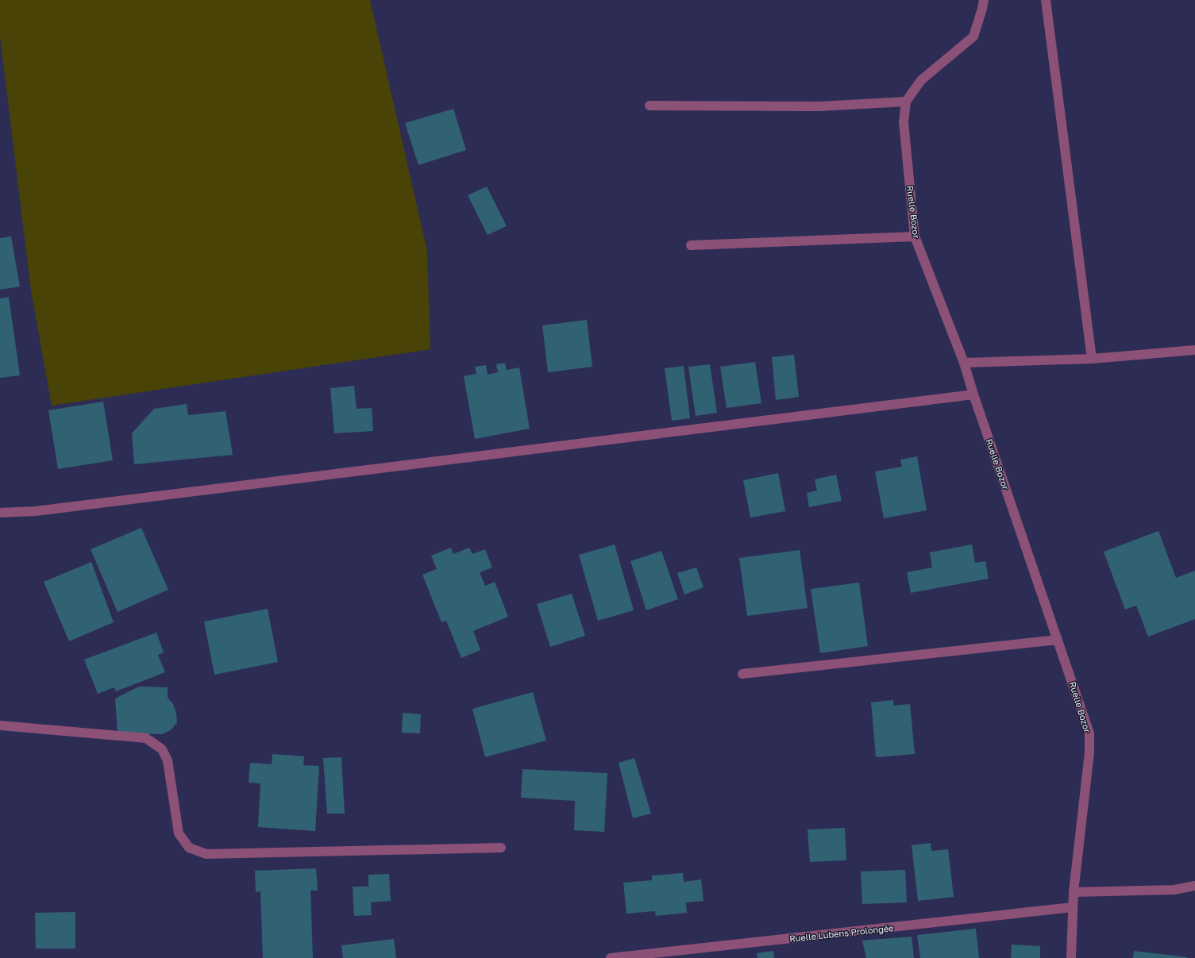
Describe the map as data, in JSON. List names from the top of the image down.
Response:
{
  "streets": {
    "street": ["Ruelle Bozor", "Ruelle Lubens Prolongée"]
  },
  "crossings": [
    ["Ruelle Bozor", "Ruelle Lubens Prolongée"]
  ]
}
